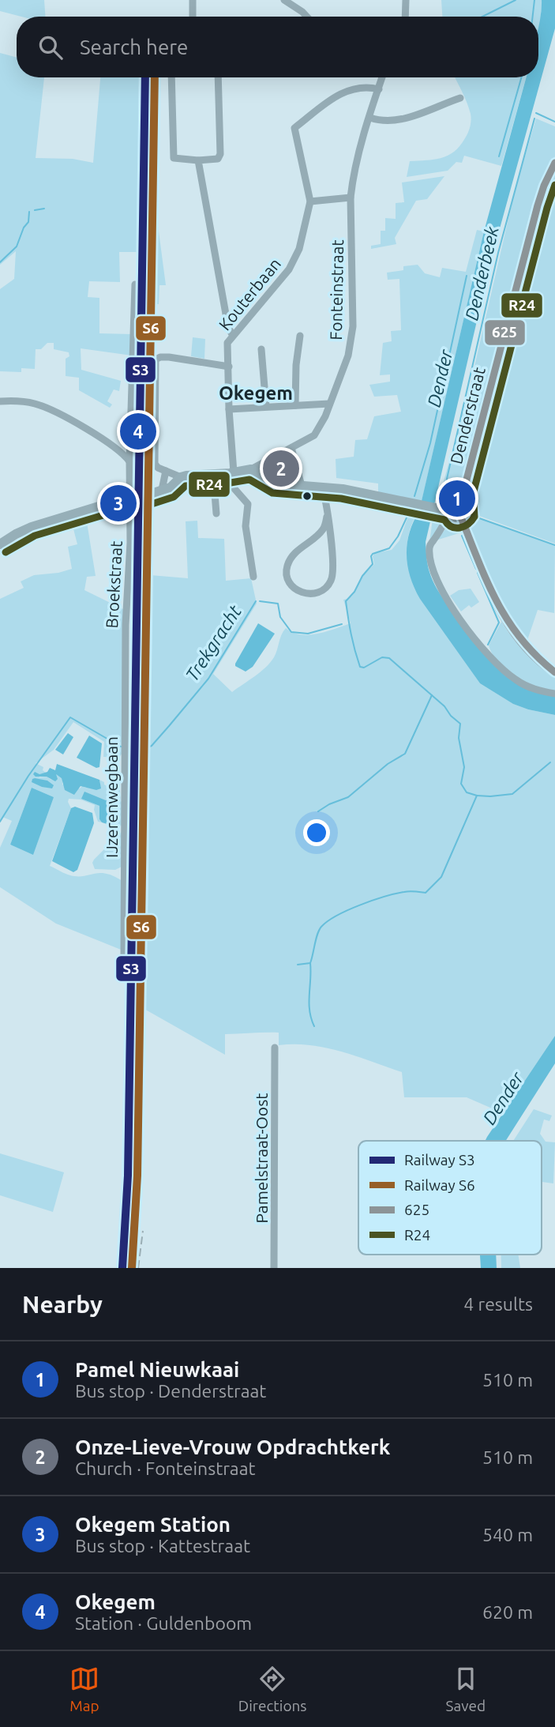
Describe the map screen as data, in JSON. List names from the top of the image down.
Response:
{
  "streets": {
    "street": [
      "Fonteinstraat",
      "Kouterbaan",
      "Denderstraat",
      "Broekstraat",
      "IJzerenwegbaan",
      "Pamelstraat-Oost"
    ]
  },
  "crossings": [
    ["Fonteinstraat", "Kouterbaan"],
    ["Broekstraat", "IJzerenwegbaan"]
  ],
  "districts": ["Okegem"],
  "water": ["Denderbeek", "Dender", "Trekgracht"],
  "lines": [
    "rail line S3",
    "rail line S6",
    "transit line 625",
    "transit line R24"
  ],
  "legend": [
    "Railway S3",
    "Railway S6",
    "625",
    "R24"
  ],
  "page": {
    "search": "Search here",
    "pins": [
      "4",
      "2",
      "1",
      "3"
    ],
    "heading": ["Nearby", "4 results"],
    "list": [
      {
        "mark": "1",
        "name": "Pamel Nieuwkaai",
        "note": "Bus stop · Denderstraat",
        "value": "510 m"
      },
      {
        "mark": "2",
        "name": "Onze-Lieve-Vrouw Opdrachtkerk",
        "note": "Church · Fonteinstraat",
        "value": "510 m"
      },
      {
        "mark": "3",
        "name": "Okegem Station",
        "note": "Bus stop · Kattestraat",
        "value": "540 m"
      },
      {
        "mark": "4",
        "name": "Okegem",
        "note": "Station · Guldenboom",
        "value": "620 m"
      }
    ],
    "nav": ["Map", "Directions", "Saved"]
  }
}
